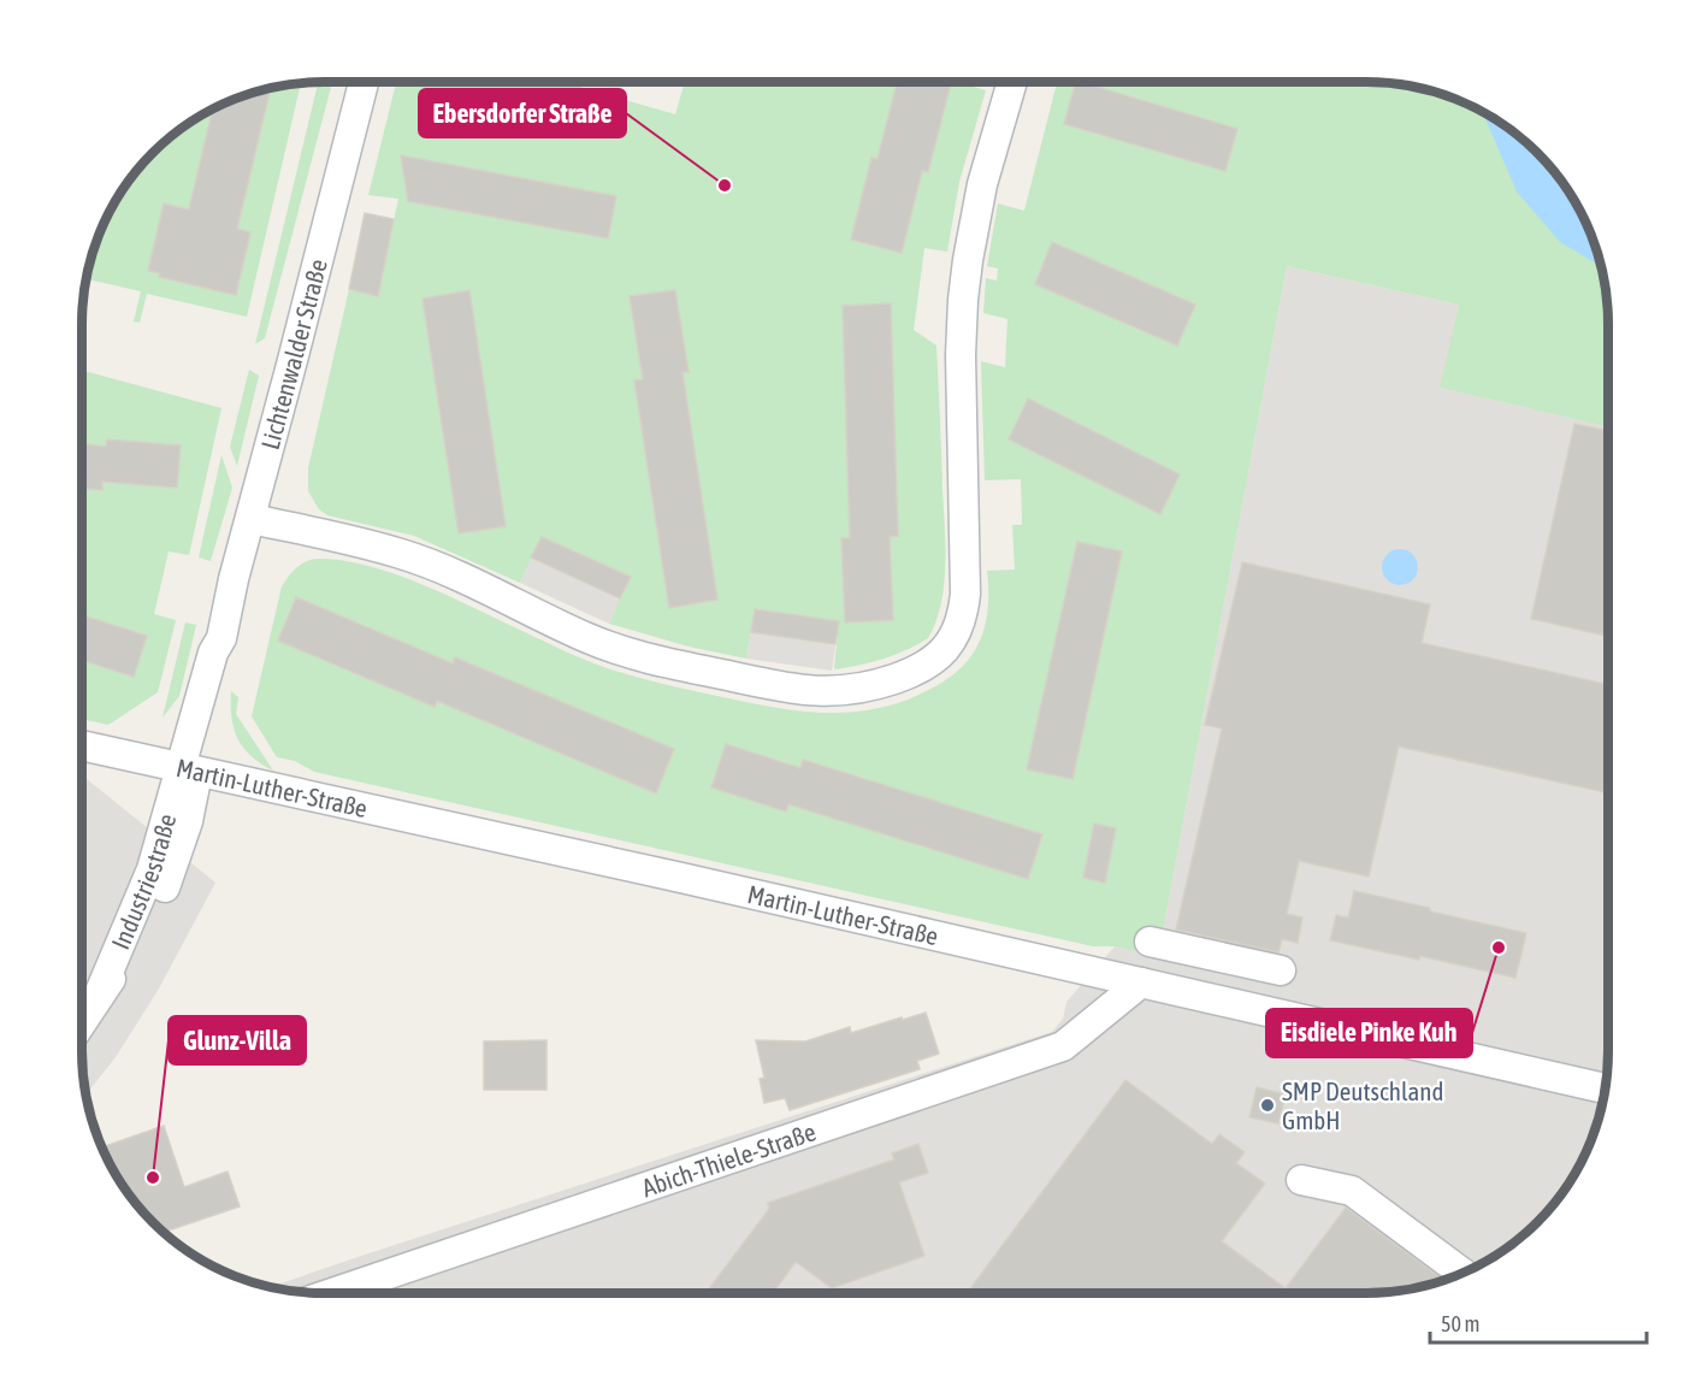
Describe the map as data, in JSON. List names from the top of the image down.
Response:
{
  "streets": {
    "street": [
      "Lichtenwalder Straße",
      "Martin-Luther-Straße",
      "Industriestraße",
      "Abich-Thiele-Straße"
    ]
  },
  "crossings": [
    ["Lichtenwalder Straße", "Martin-Luther-Straße"],
    ["Lichtenwalder Straße", "Industriestraße"],
    ["Martin-Luther-Straße", "Industriestraße"],
    ["Martin-Luther-Straße", "Abich-Thiele-Straße"]
  ],
  "places": [
    "Ebersdorfer Straße",
    "Eisdiele Pinke Kuh",
    "SMP Deutschland GmbH",
    "Glunz-Villa"
  ],
  "scale_bar": "50 m"
}
